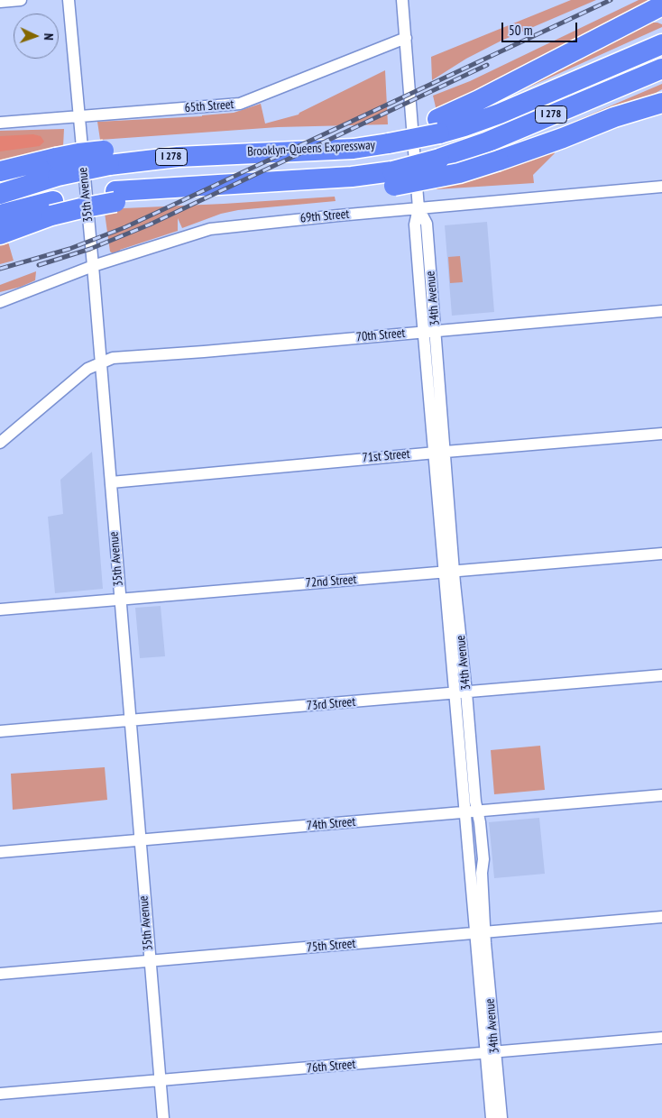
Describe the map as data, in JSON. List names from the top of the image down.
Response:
{
  "streets": {
    "highway": ["I 278", "Brooklyn-Queens Expressway"],
    "street": [
      "65th Street",
      "35th Avenue",
      "69th Street",
      "34th Avenue",
      "70th Street",
      "71st Street",
      "72nd Street",
      "73rd Street",
      "74th Street",
      "75th Street",
      "76th Street"
    ]
  },
  "crossings": [
    ["65th Street", "35th Avenue"],
    ["65th Street", "34th Avenue"],
    ["I 278", "Brooklyn-Queens Expressway"],
    ["35th Avenue", "69th Street"],
    ["35th Avenue", "70th Street"],
    ["35th Avenue", "71st Street"],
    ["35th Avenue", "72nd Street"],
    ["35th Avenue", "73rd Street"],
    ["35th Avenue", "74th Street"],
    ["35th Avenue", "75th Street"],
    ["35th Avenue", "76th Street"],
    ["69th Street", "34th Avenue"],
    ["34th Avenue", "70th Street"],
    ["34th Avenue", "71st Street"],
    ["34th Avenue", "72nd Street"],
    ["34th Avenue", "73rd Street"],
    ["34th Avenue", "74th Street"],
    ["34th Avenue", "75th Street"],
    ["34th Avenue", "76th Street"]
  ],
  "scale_bar": "50 m",
  "north": "right"
}
